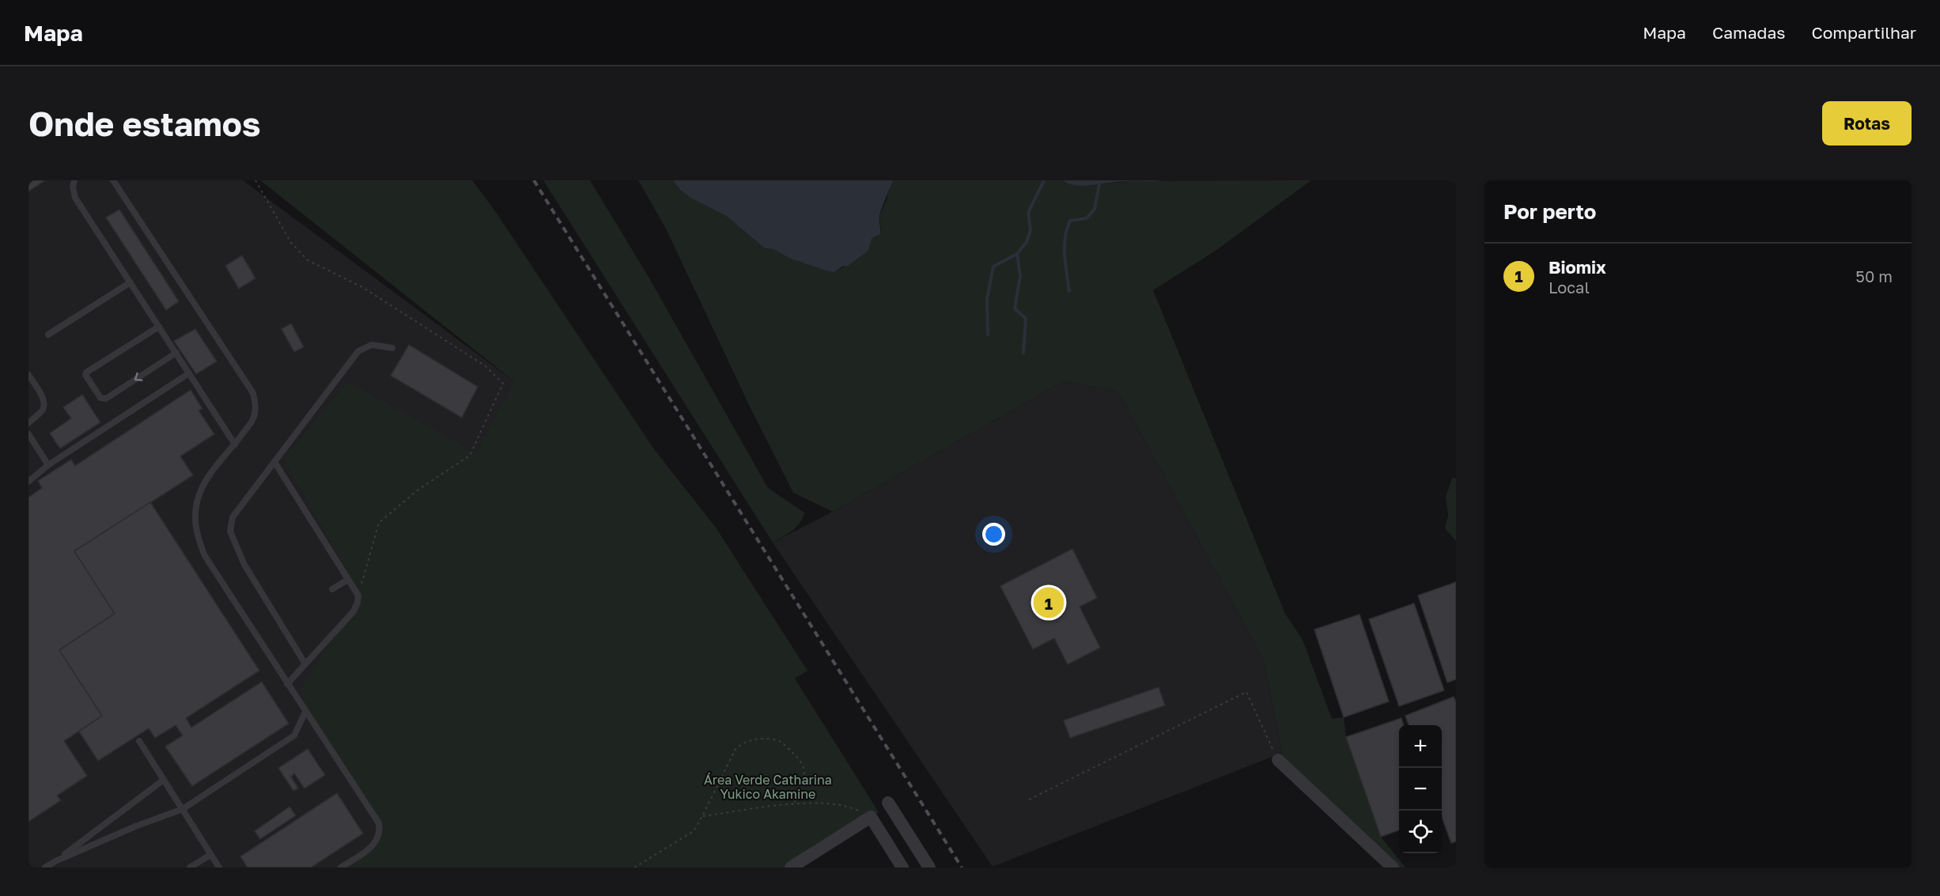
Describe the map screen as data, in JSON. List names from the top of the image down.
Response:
{
  "parks": ["Área Verde Catharina Yukico Akamine"],
  "page": {
    "header": "Mapa",
    "nav": ["Mapa", "Camadas", "Compartilhar"],
    "buttons": "Rotas",
    "title": "Onde estamos",
    "heading": "Por perto",
    "list": [
      {
        "mark": "1",
        "name": "Biomix",
        "note": "Local",
        "value": "50 m"
      }
    ],
    "pins": "1",
    "map_buttons": ["+", "−"]
  }
}
